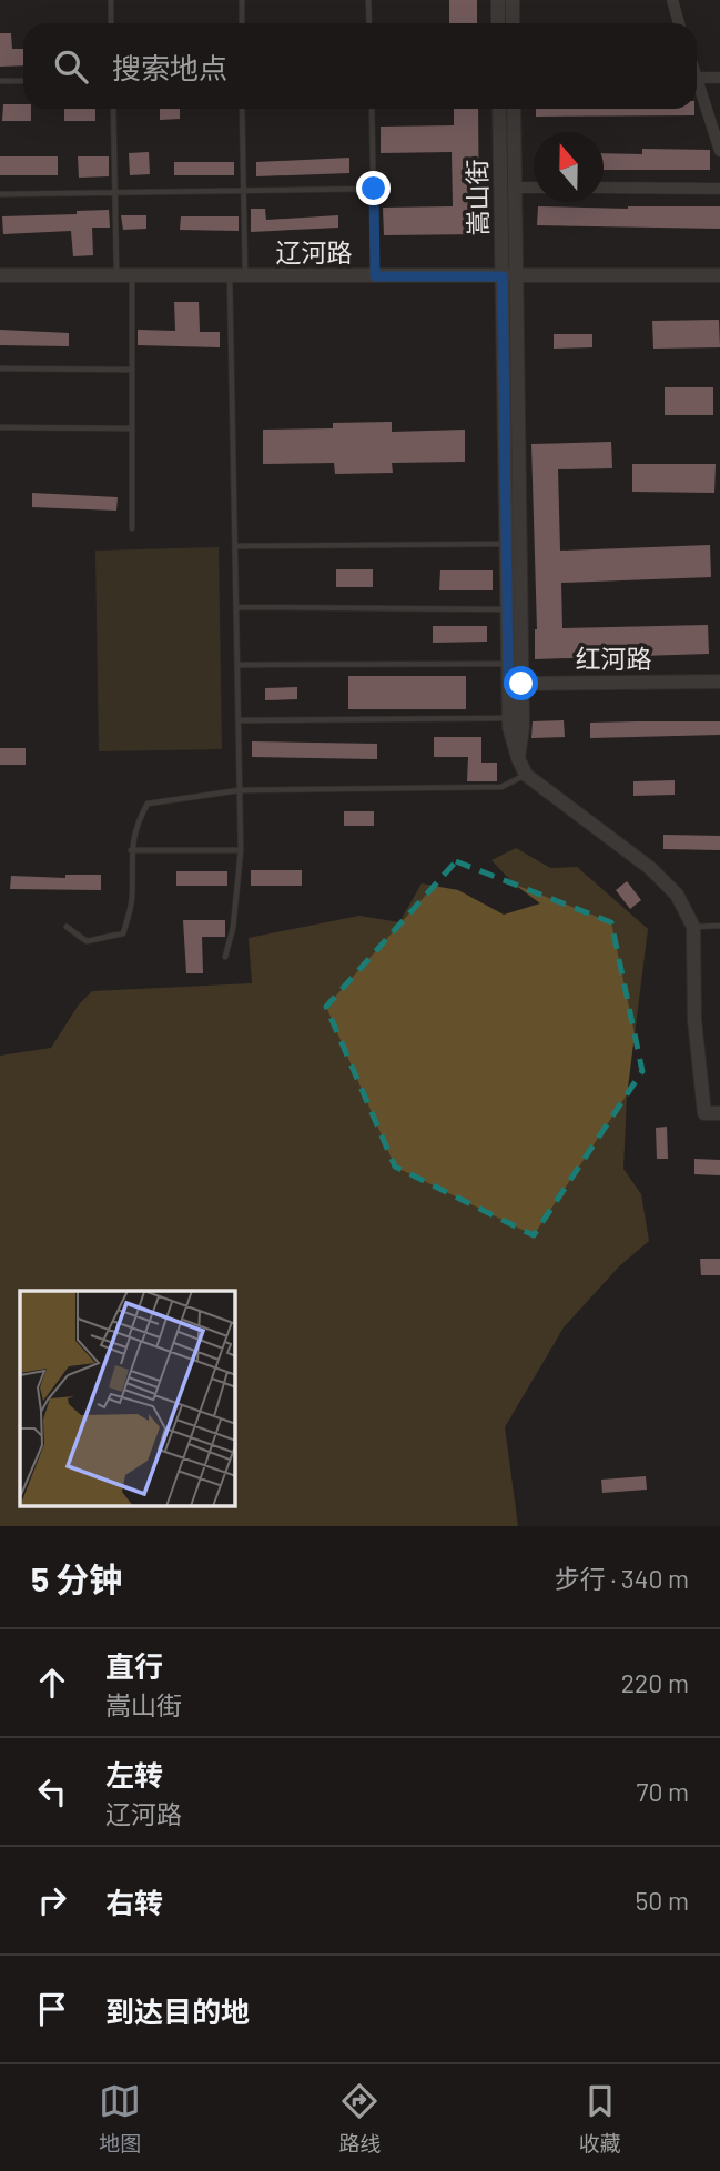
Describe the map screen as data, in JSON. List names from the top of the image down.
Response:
{
  "streets": {
    "main road": ["嵩山街", "辽河路", "红河路"]
  },
  "crossings": [
    ["嵩山街", "辽河路"],
    ["嵩山街", "红河路"]
  ],
  "north": "top",
  "page": {
    "search": "搜索地点",
    "heading": ["5 分钟", "步行 · 340 m"],
    "list": [
      ["直行", "嵩山街", "220 m"],
      ["左转", "辽河路", "70 m"],
      ["右转", "50 m"],
      "到达目的地"
    ],
    "nav": ["地图", "路线", "收藏"]
  }
}
